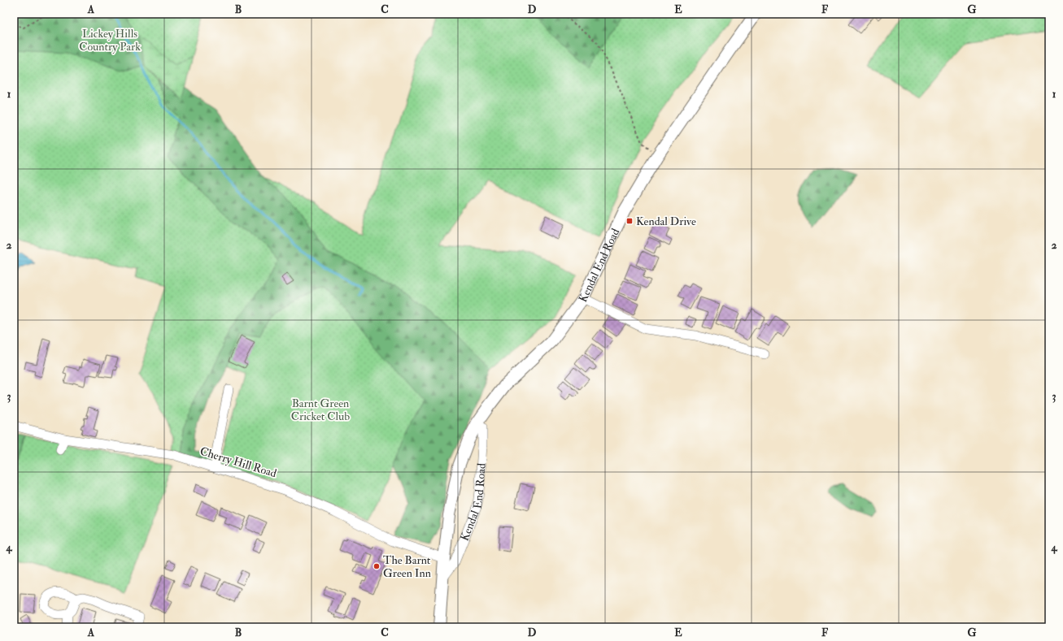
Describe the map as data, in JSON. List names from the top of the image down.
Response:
{
  "streets": {
    "main road": ["Kendal End Road"],
    "street": ["Cherry Hill Road"]
  },
  "crossings": [
    ["Kendal End Road", "Cherry Hill Road"]
  ],
  "parks": ["Lickey Hills Country Park", "Barnt Green Cricket Club"],
  "places": {
    "transit": ["Kendal Drive"],
    "other": ["The Barnt Green Inn"]
  },
  "grid": {
    "columns": [
      "A",
      "B",
      "C",
      "D",
      "E",
      "F",
      "G"
    ],
    "rows": [
      "1",
      "2",
      "3",
      "4"
    ]
  }
}
